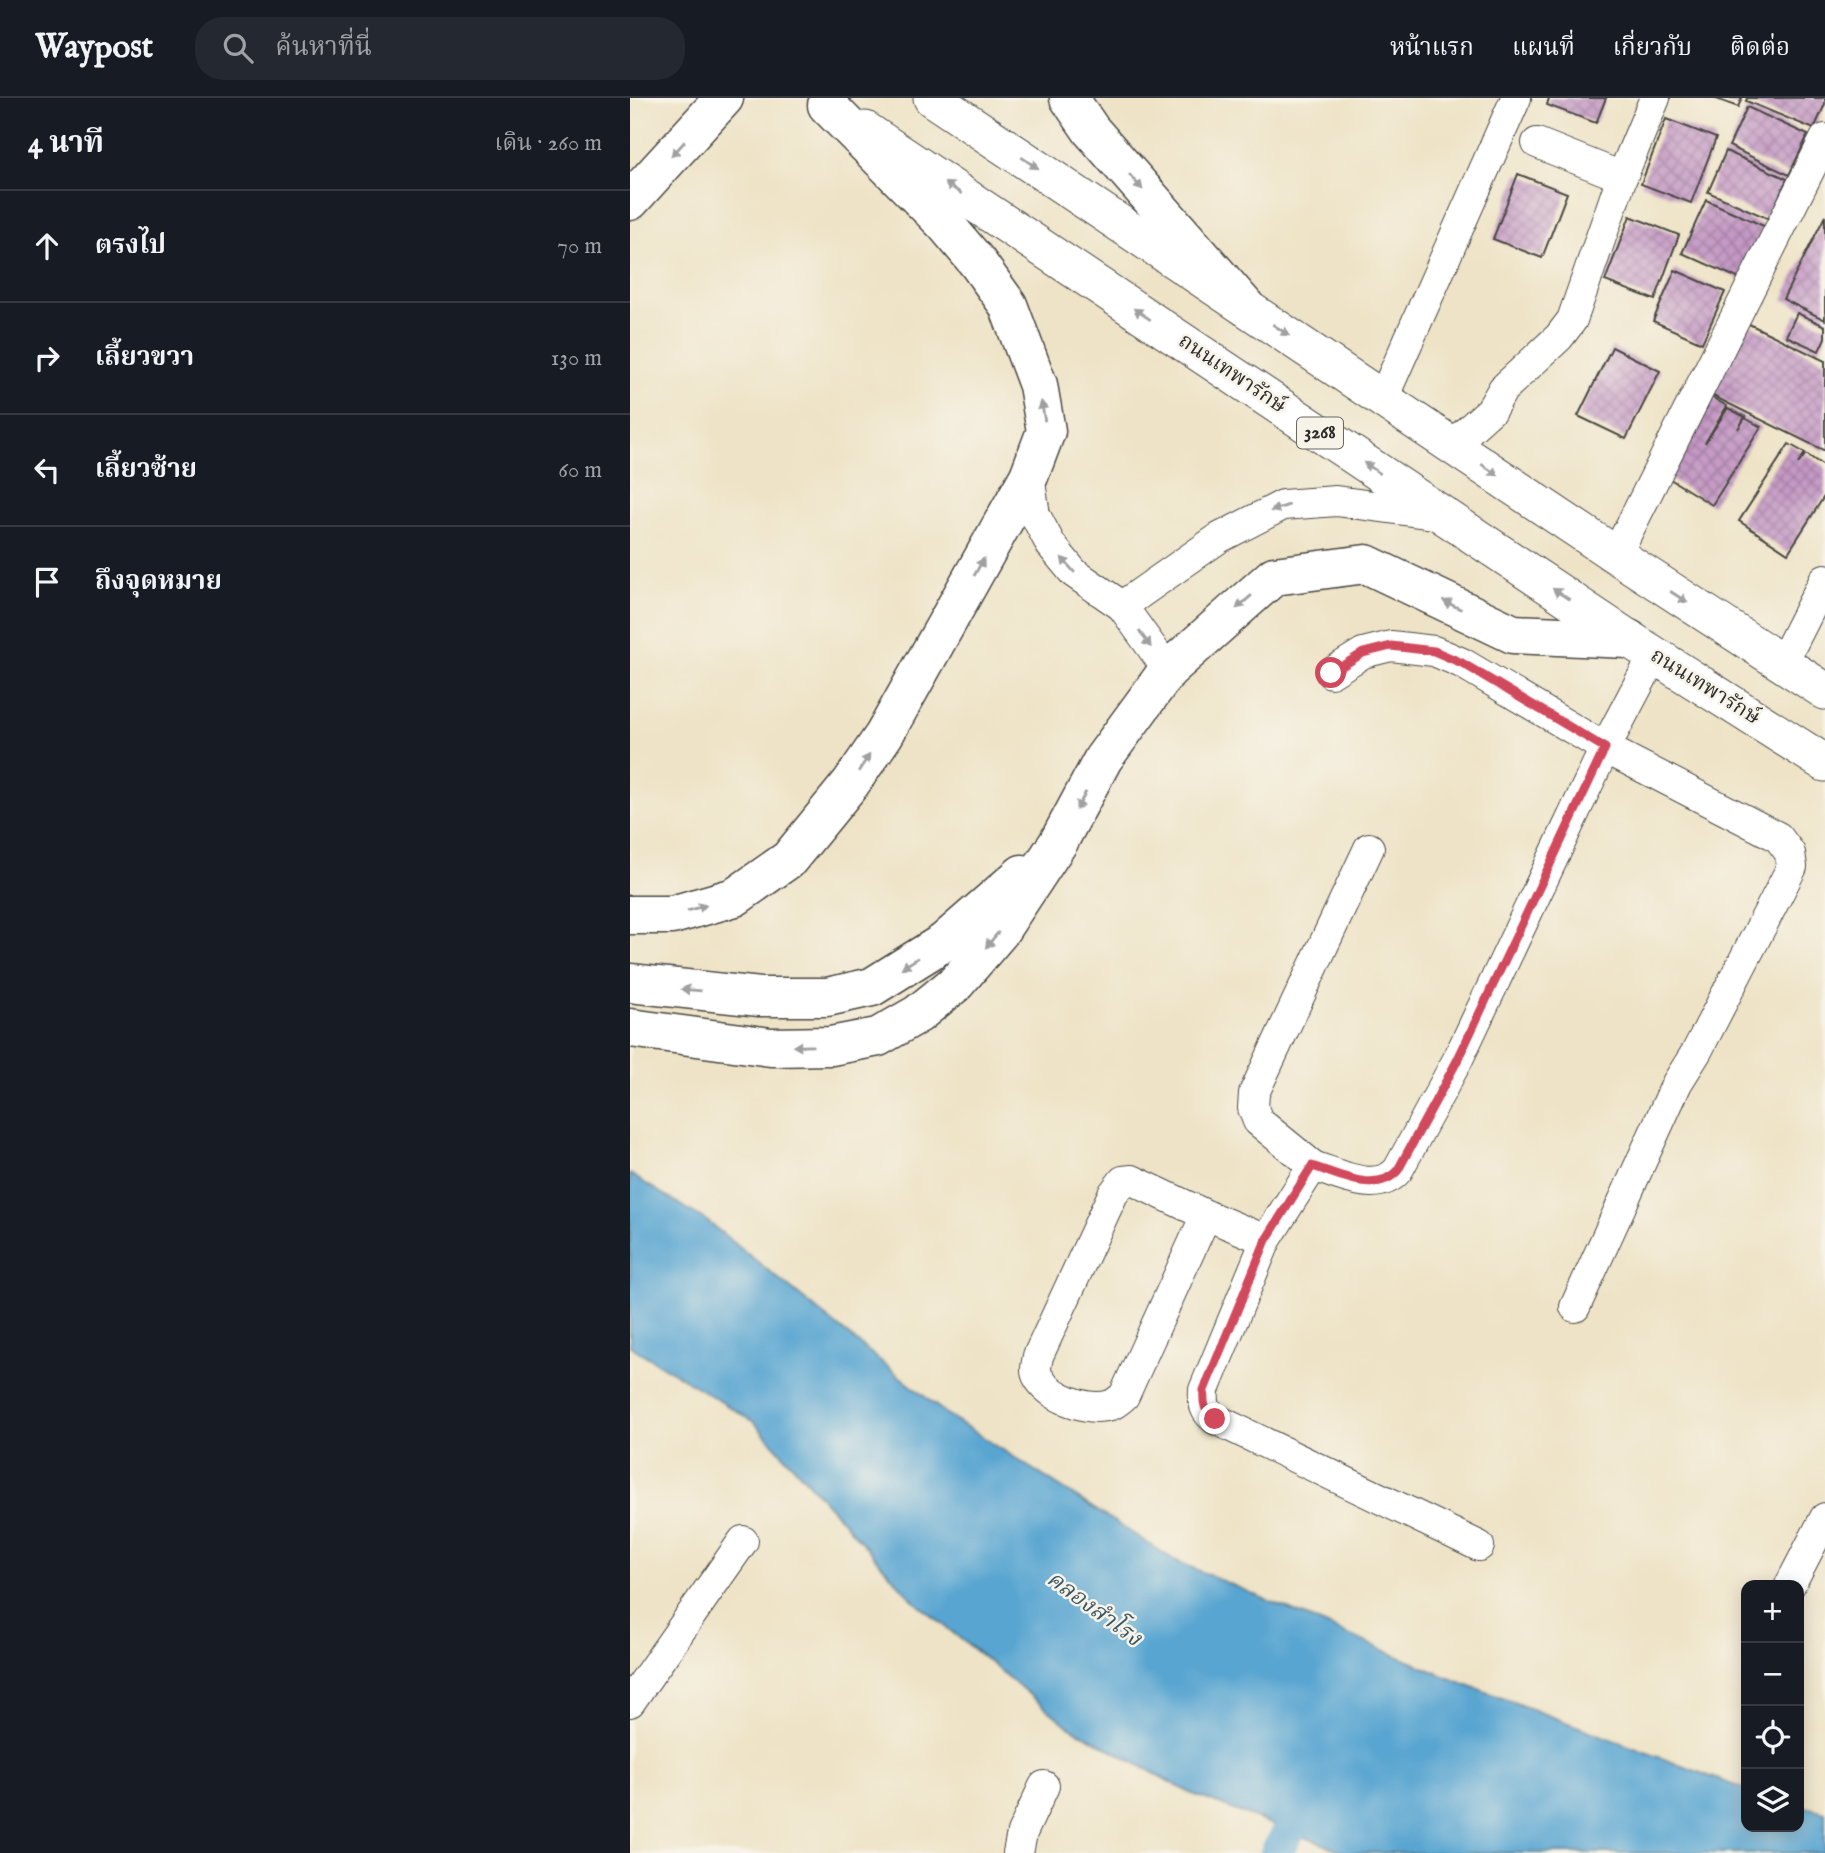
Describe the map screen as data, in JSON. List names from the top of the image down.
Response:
{
  "streets": {
    "main road": ["ถนนเทพารักษ์", "3268"]
  },
  "water": ["คลองสำโรง"],
  "page": {
    "header": "Waypost",
    "search": "ค้นหาที่นี่",
    "nav": [
      "หน้าแรก",
      "แผนที่",
      "เกี่ยวกับ",
      "ติดต่อ"
    ],
    "heading": ["4 นาที", "เดิน · 260 m"],
    "list": [
      ["ตรงไป", "70 m"],
      ["เลี้ยวขวา", "130 m"],
      ["เลี้ยวซ้าย", "60 m"],
      "ถึงจุดหมาย"
    ],
    "map_buttons": ["+", "−"]
  }
}
